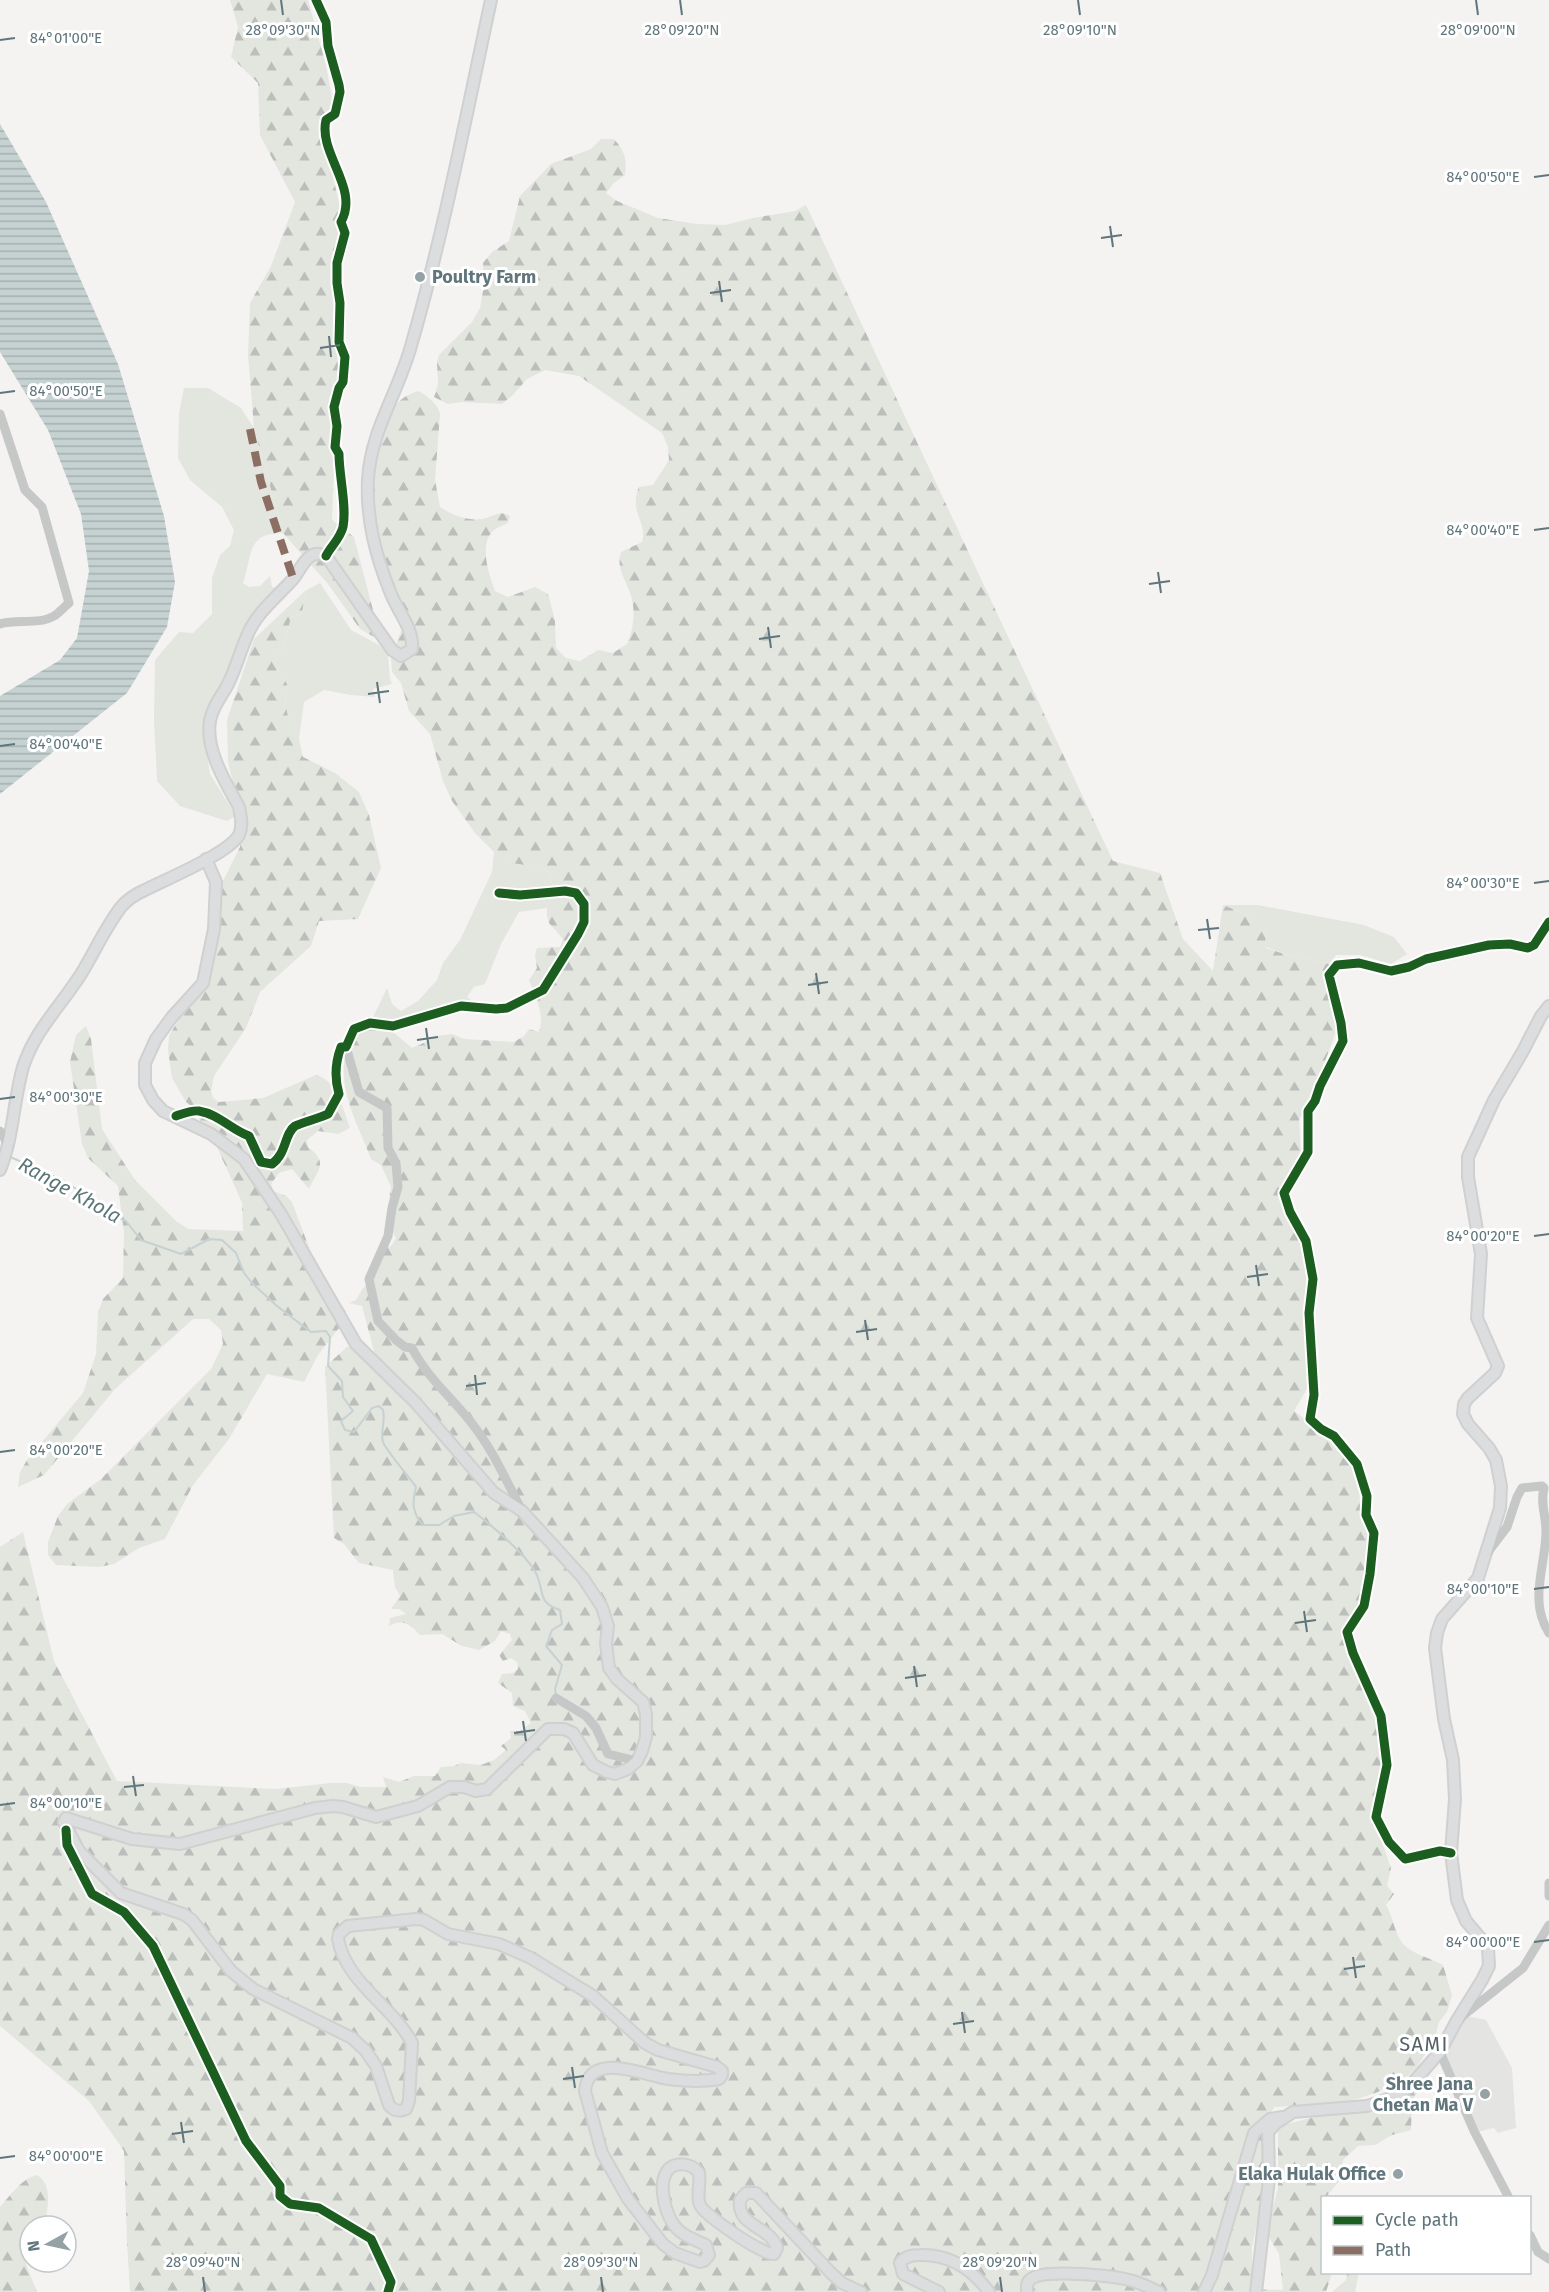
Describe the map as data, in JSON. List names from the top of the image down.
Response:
{
  "districts": ["SAMI"],
  "water": ["Range Khola"],
  "places": ["Poultry Farm", "Shree Jana Chetan Ma V", "Elaka Hulak Office"],
  "legend": ["Cycle path", "Path"],
  "north": "left",
  "coordinates": [
    "28°09'30\"N",
    "28°09'20\"N",
    "28°09'10\"N",
    "28°09'00\"N",
    "84°01'00\"E",
    "84°00'50\"E",
    "84°00'40\"E",
    "84°00'30\"E",
    "84°00'20\"E",
    "84°00'10\"E",
    "84°00'00\"E",
    "28°09'40\"N"
  ]
}
